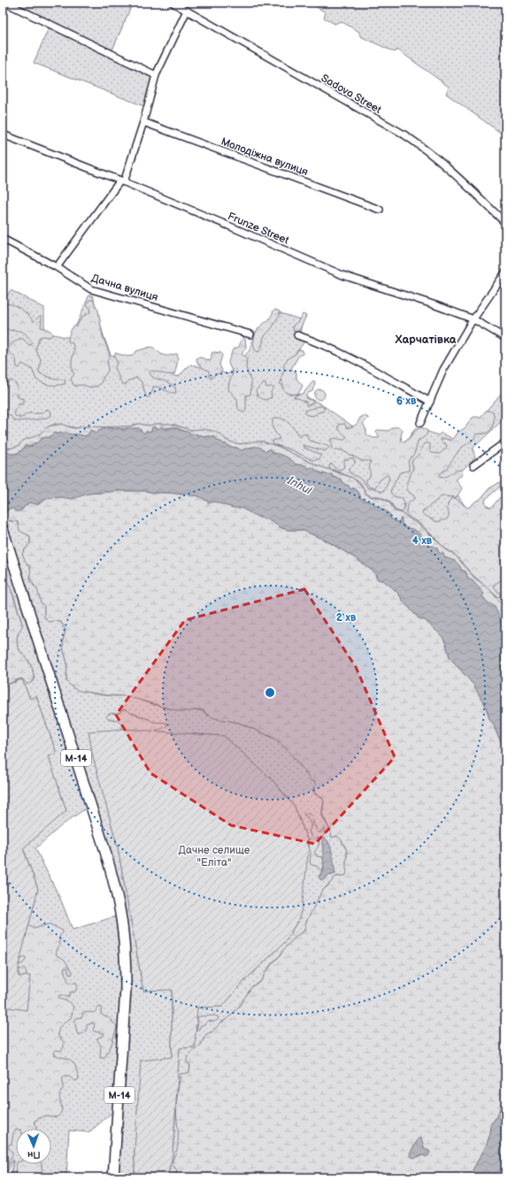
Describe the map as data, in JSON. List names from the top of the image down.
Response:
{
  "streets": {
    "highway": ["М-14"],
    "street": [
      "Sadova Street",
      "Молодіжна вулиця",
      "Frunze Street",
      "Дачна вулиця"
    ]
  },
  "districts": ["Харчатівка"],
  "water": ["Inhul"],
  "parks": ["Дачне селище \"Еліта\""],
  "north": "bottom",
  "rings": ["6 хв", "4 хв", "2 хв"]
}
